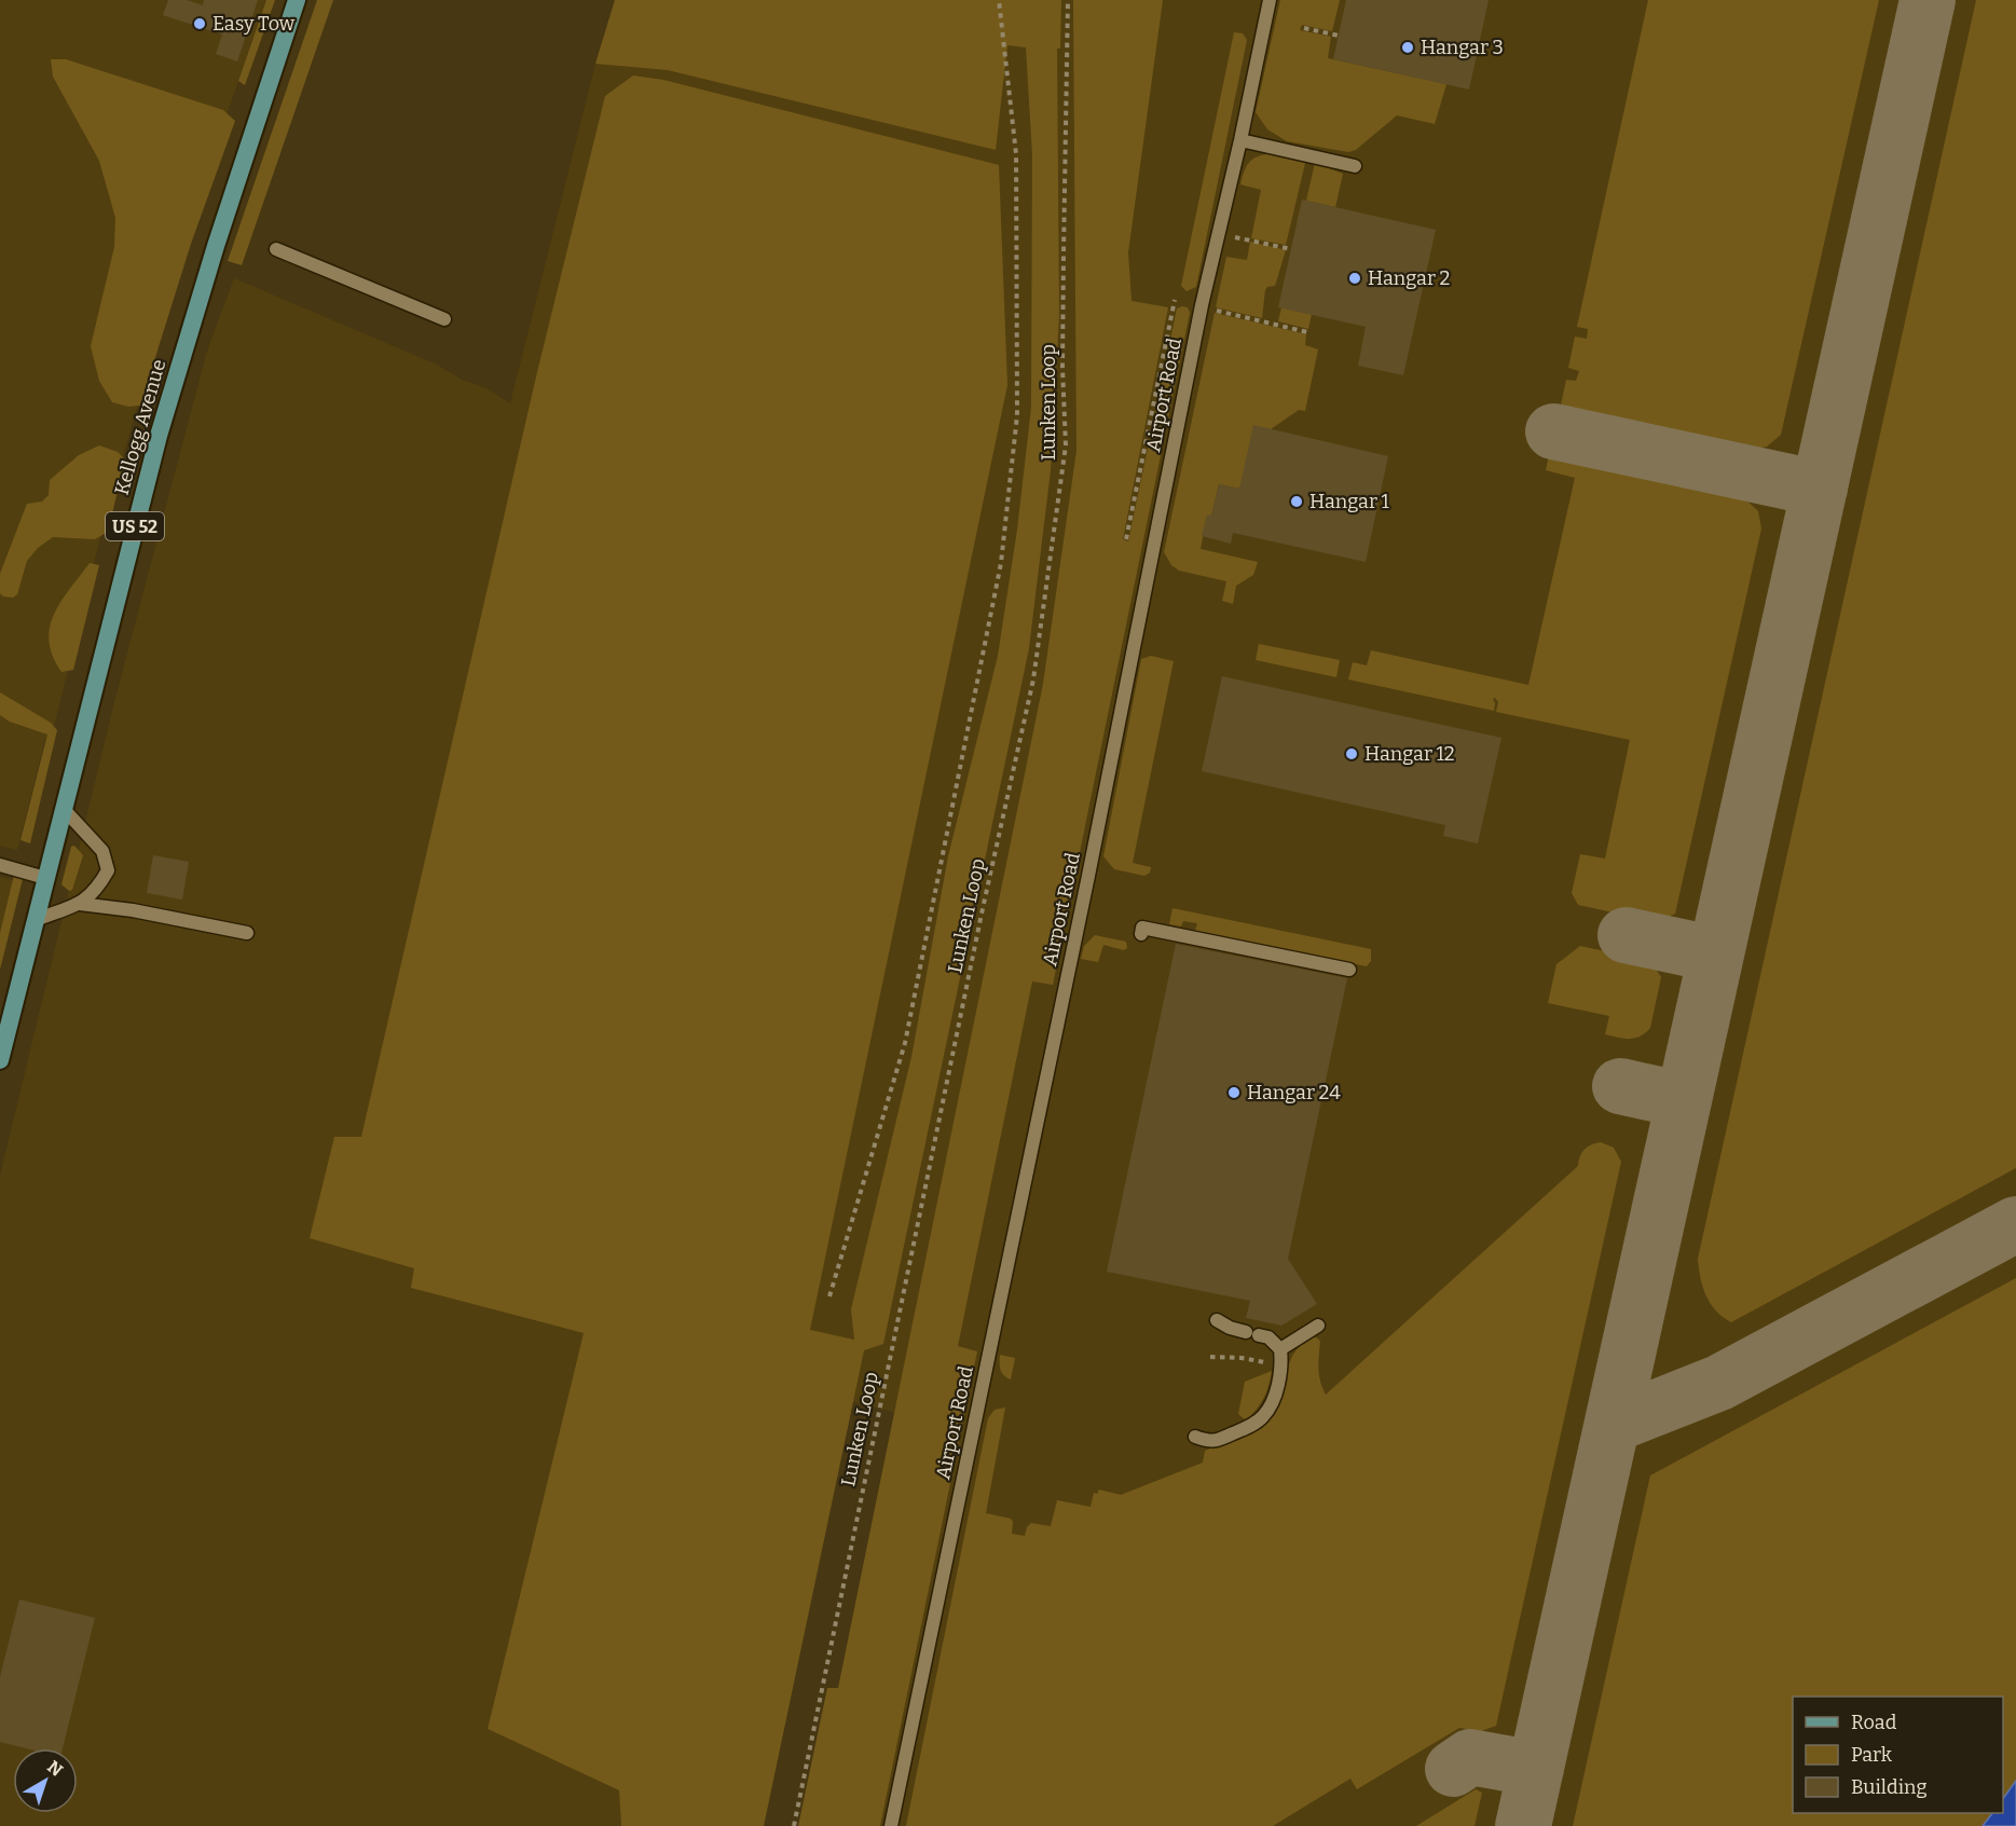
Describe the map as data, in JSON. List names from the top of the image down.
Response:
{
  "streets": {
    "main road": ["Kellogg Avenue", "US 52"],
    "lane": ["Airport Road"],
    "path": ["Lunken Loop"]
  },
  "places": [
    "Easy Tow",
    "Hangar 3",
    "Hangar 2",
    "Hangar 1",
    "Hangar 12",
    "Hangar 24"
  ],
  "legend": ["Road", "Park", "Building"],
  "north": "top right"
}
